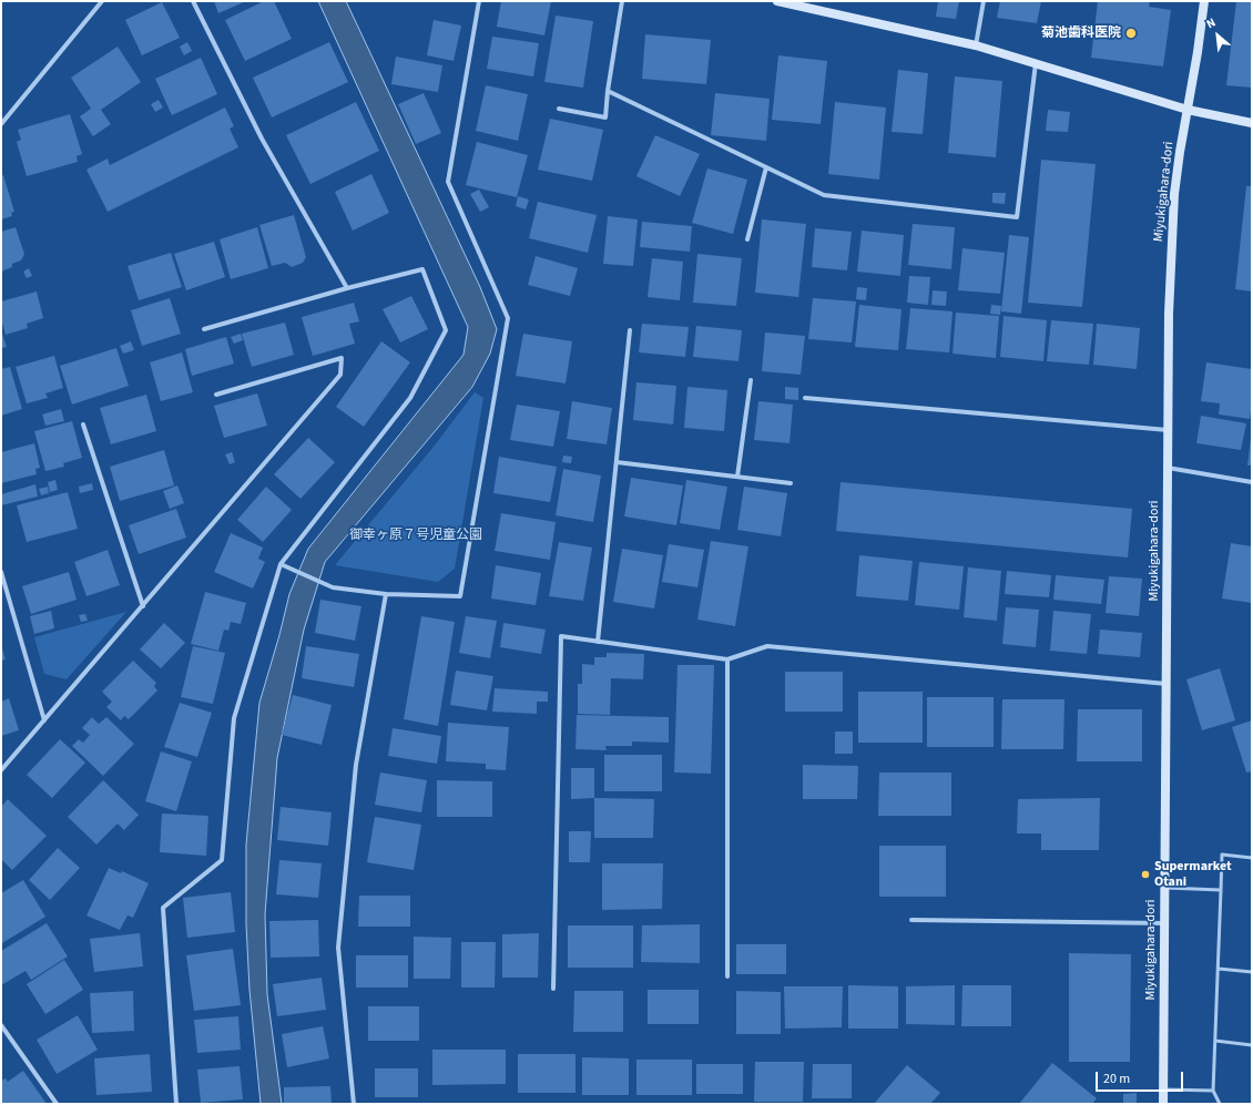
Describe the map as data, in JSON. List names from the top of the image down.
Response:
{
  "streets": {
    "street": ["Miyukigahara-dori"]
  },
  "parks": ["御幸ヶ原７号児童公園"],
  "places": ["菊池歯科医院", "Supermarket Otani"],
  "scale_bar": "20 m",
  "north": "top left"
}
